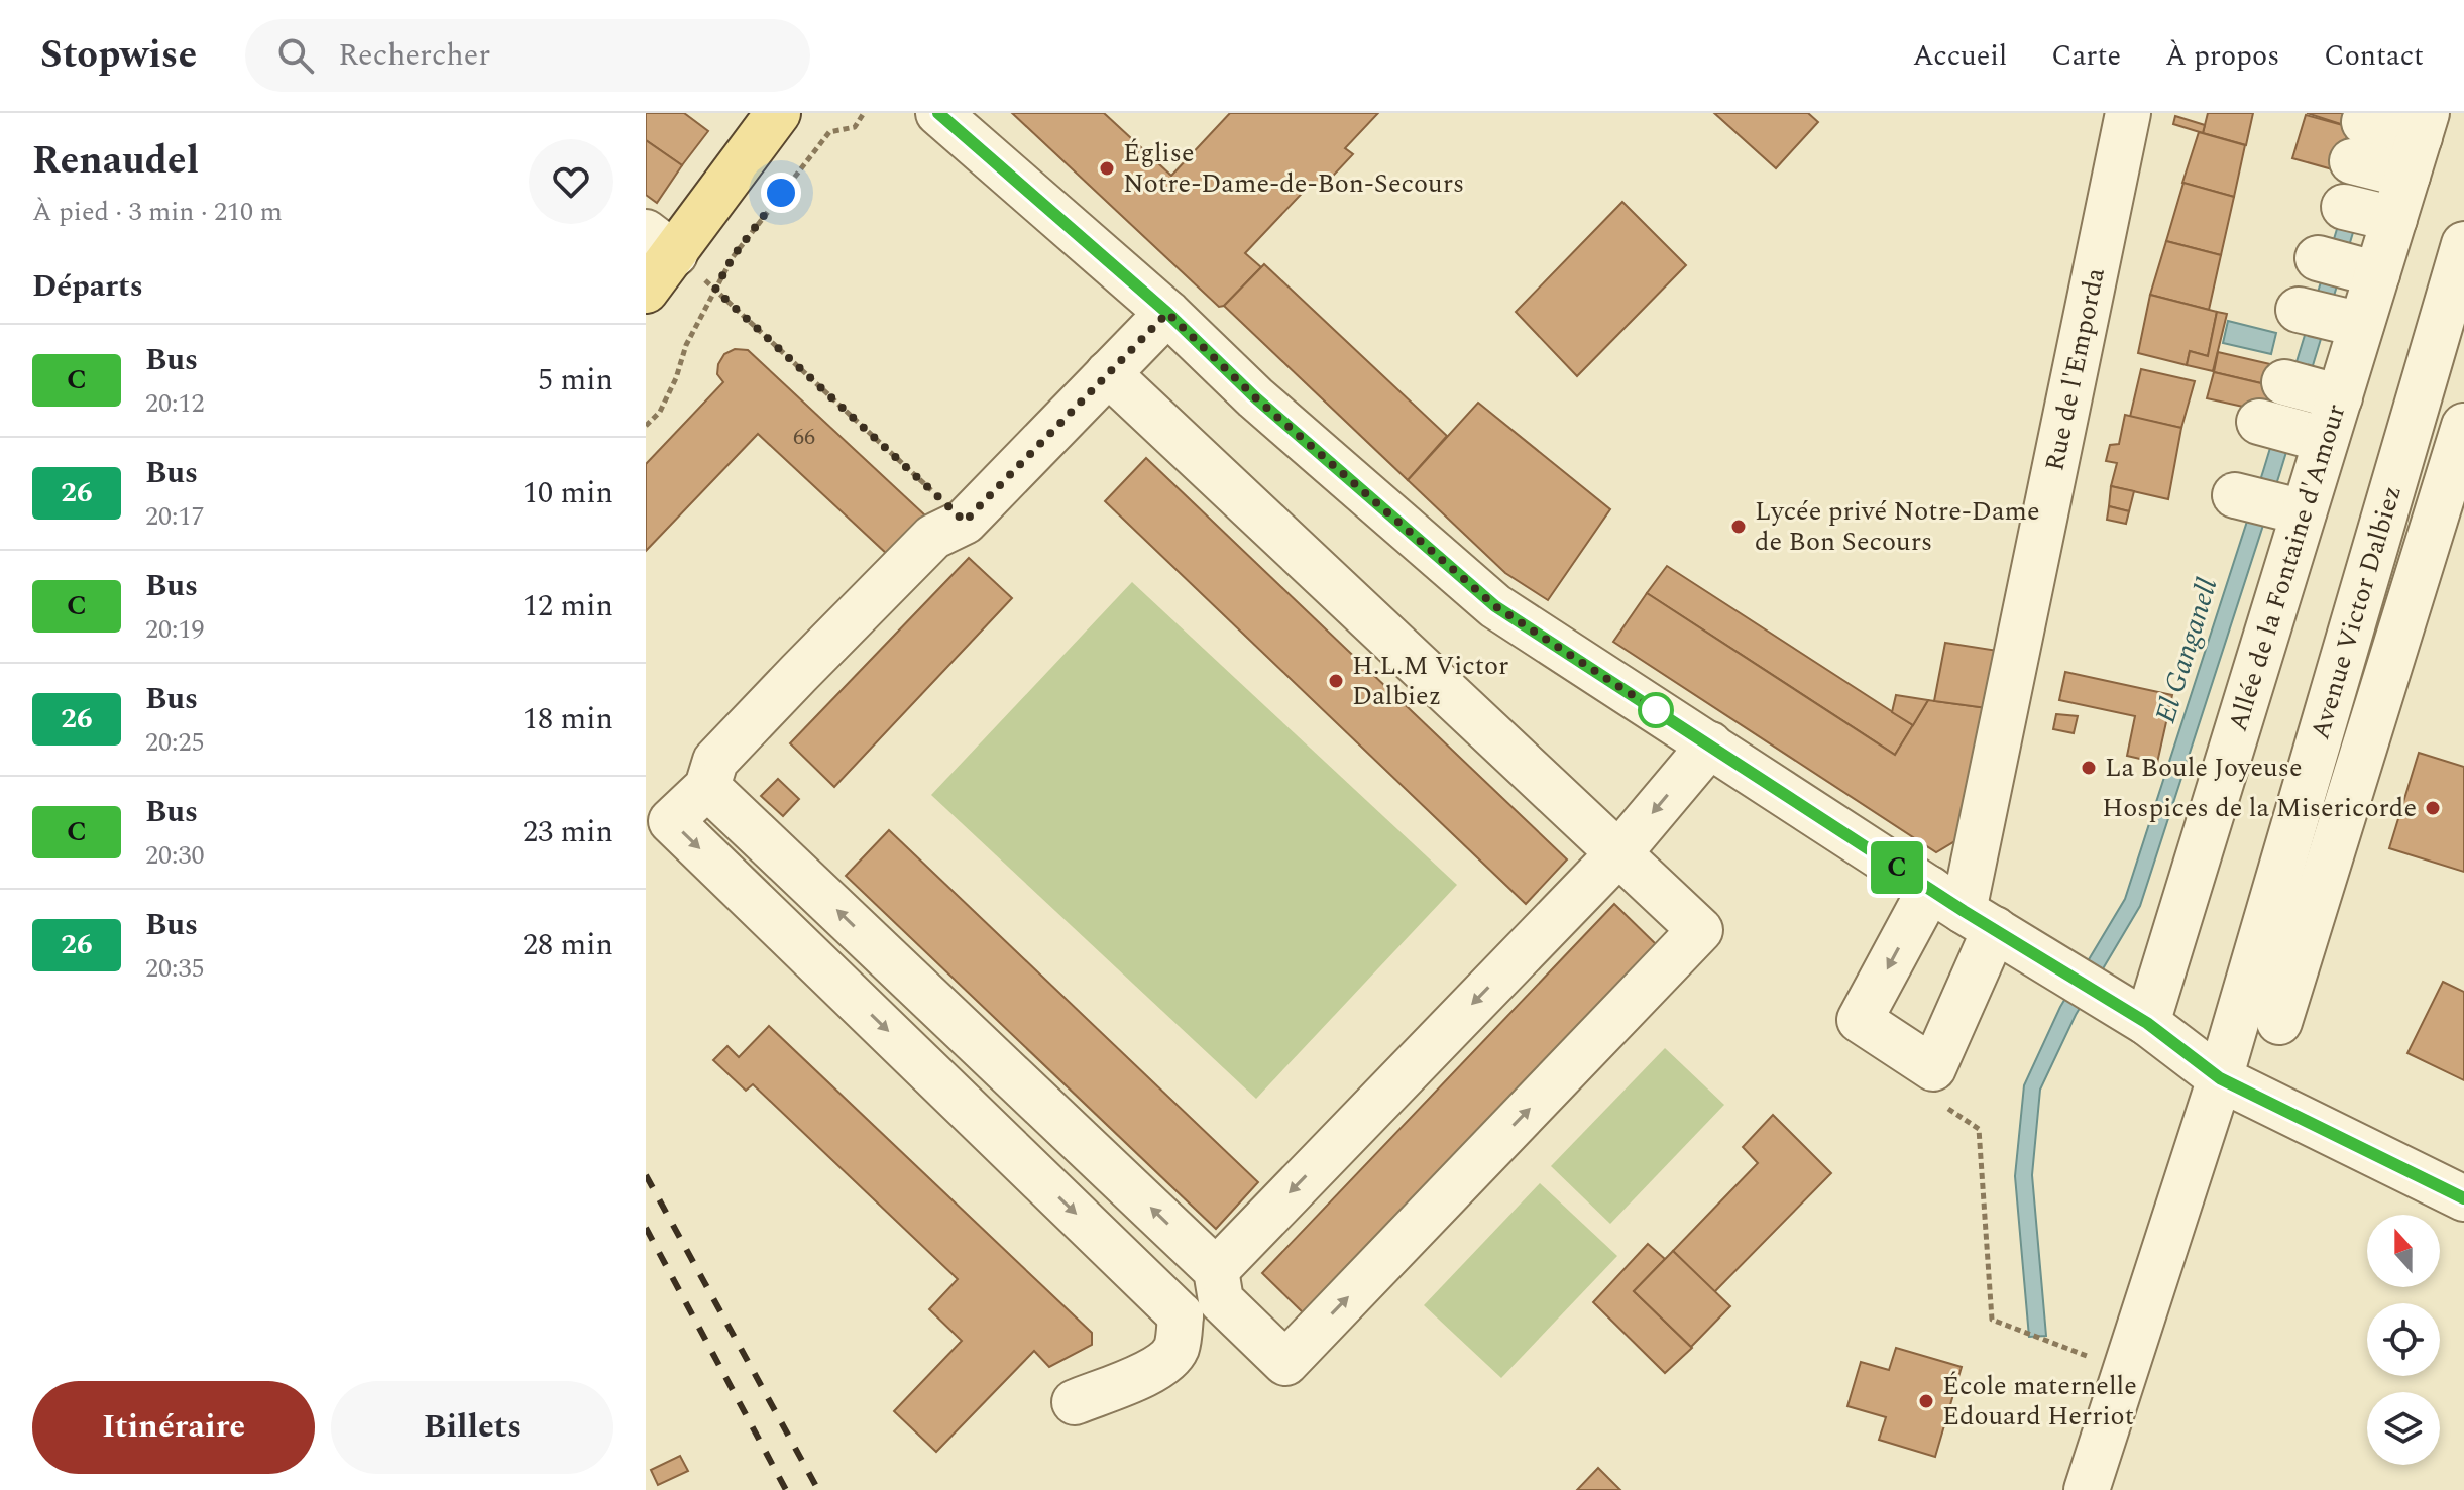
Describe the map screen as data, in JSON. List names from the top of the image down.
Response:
{
  "streets": {
    "street": ["Rue de l'Emporda", "Allée de la Fontaine d'Amour", "Avenue Victor Dalbiez"]
  },
  "water": ["El Ganganell"],
  "places": [
    "Église Notre-Dame-de-Bon-Secours",
    "Lycée privé Notre-Dame de Bon Secours",
    "H.L.M Victor Dalbiez",
    "La Boule Joyeuse",
    "Hospices de la Misericorde",
    "École maternelle Edouard Herriot"
  ],
  "lines": ["bus line C"],
  "house_numbers": ["66"],
  "north": "top",
  "page": {
    "header": "Stopwise",
    "search": "Rechercher",
    "nav": [
      "Accueil",
      "Carte",
      "À propos",
      "Contact"
    ],
    "heading": [
      ["Renaudel", "À pied · 3 min · 210 m"],
      "Départs"
    ],
    "on_map": "C",
    "list": [
      {
        "mark": "C",
        "name": "Bus",
        "note": "20:12",
        "value": "5 min"
      },
      {
        "mark": "26",
        "name": "Bus",
        "note": "20:17",
        "value": "10 min"
      },
      {
        "mark": "C",
        "name": "Bus",
        "note": "20:19",
        "value": "12 min"
      },
      {
        "mark": "26",
        "name": "Bus",
        "note": "20:25",
        "value": "18 min"
      },
      {
        "mark": "C",
        "name": "Bus",
        "note": "20:30",
        "value": "23 min"
      },
      {
        "mark": "26",
        "name": "Bus",
        "note": "20:35",
        "value": "28 min"
      }
    ],
    "buttons": ["Itinéraire", "Billets"]
  }
}
